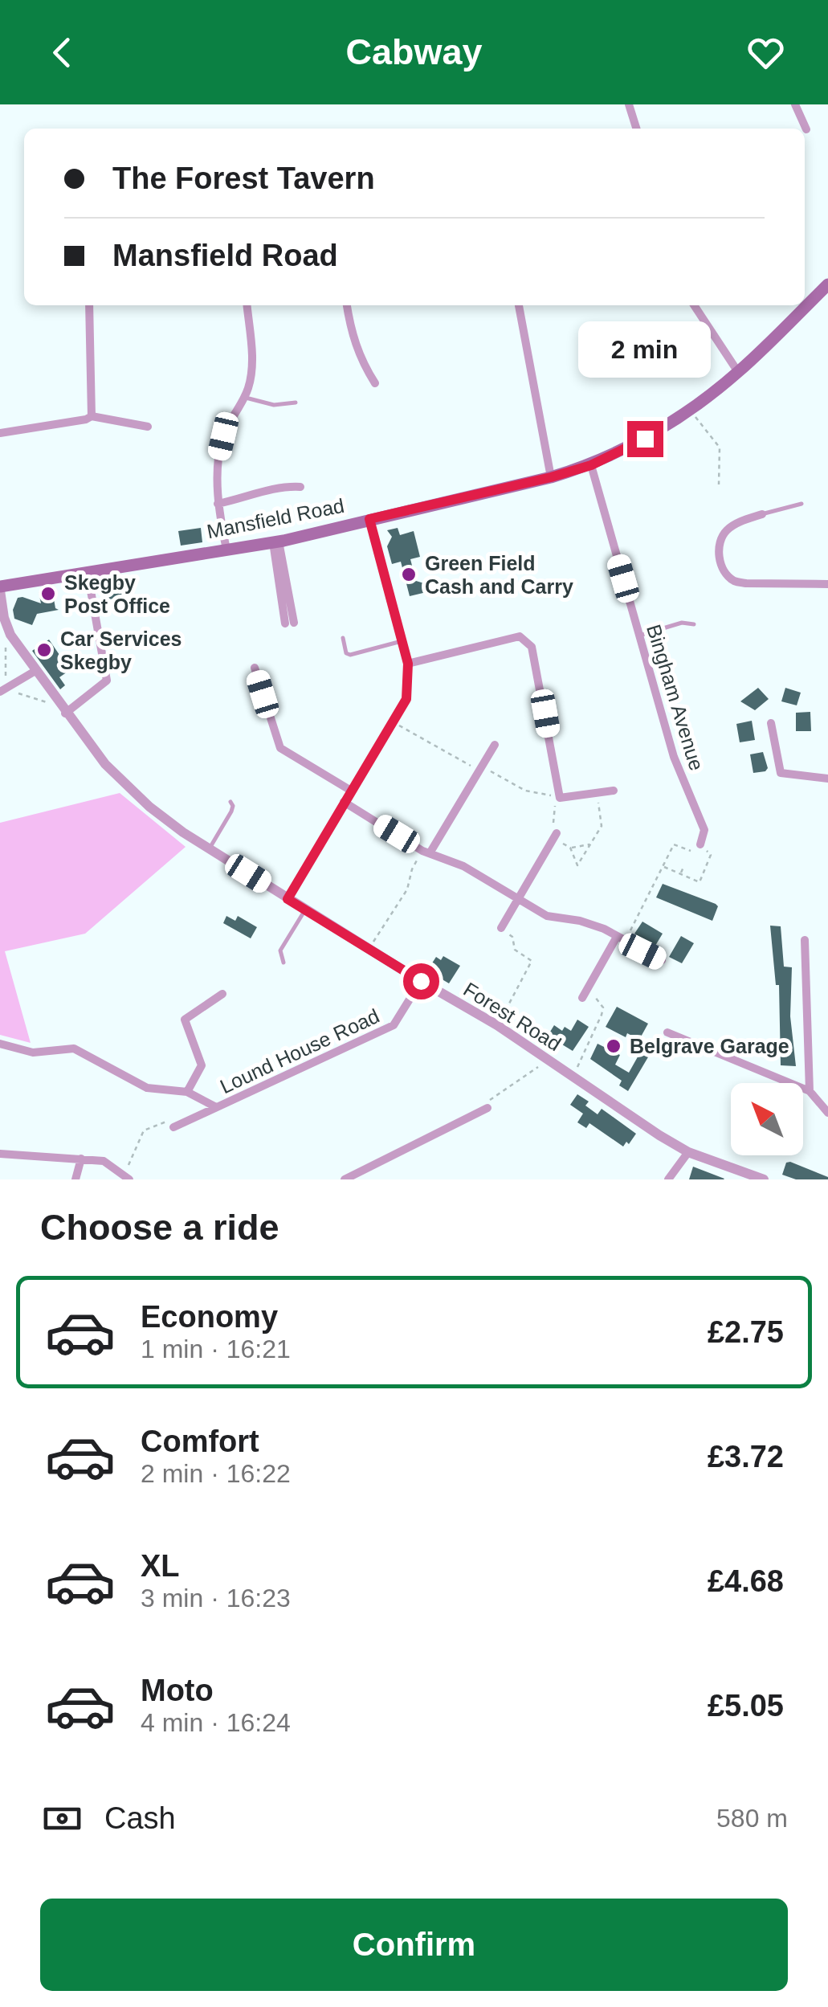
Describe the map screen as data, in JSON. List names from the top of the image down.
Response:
{
  "streets": {
    "main road": ["Mansfield Road"],
    "street": ["Bingham Avenue", "Forest Road", "Lound House Road"]
  },
  "crossings": [
    ["Mansfield Road", "Bingham Avenue"],
    ["Mansfield Road", "Forest Road"],
    ["Forest Road", "Lound House Road"]
  ],
  "places": [
    "Green Field Cash and Carry",
    "Skegby Post Office",
    "Car Services Skegby",
    "Belgrave Garage"
  ],
  "north": "top left",
  "page": {
    "header": "Cabway",
    "banner": ["The Forest Tavern", "Mansfield Road"],
    "bubble": "2 min",
    "heading": "Choose a ride",
    "list": [
      {
        "name": "Economy",
        "note": "1 min · 16:21",
        "value": "£2.75"
      },
      {
        "name": "Comfort",
        "note": "2 min · 16:22",
        "value": "£3.72"
      },
      {
        "name": "XL",
        "note": "3 min · 16:23",
        "value": "£4.68"
      },
      {
        "name": "Moto",
        "note": "4 min · 16:24",
        "value": "£5.05"
      }
    ],
    "pay": ["Cash", "580 m"],
    "buttons": "Confirm"
  }
}
